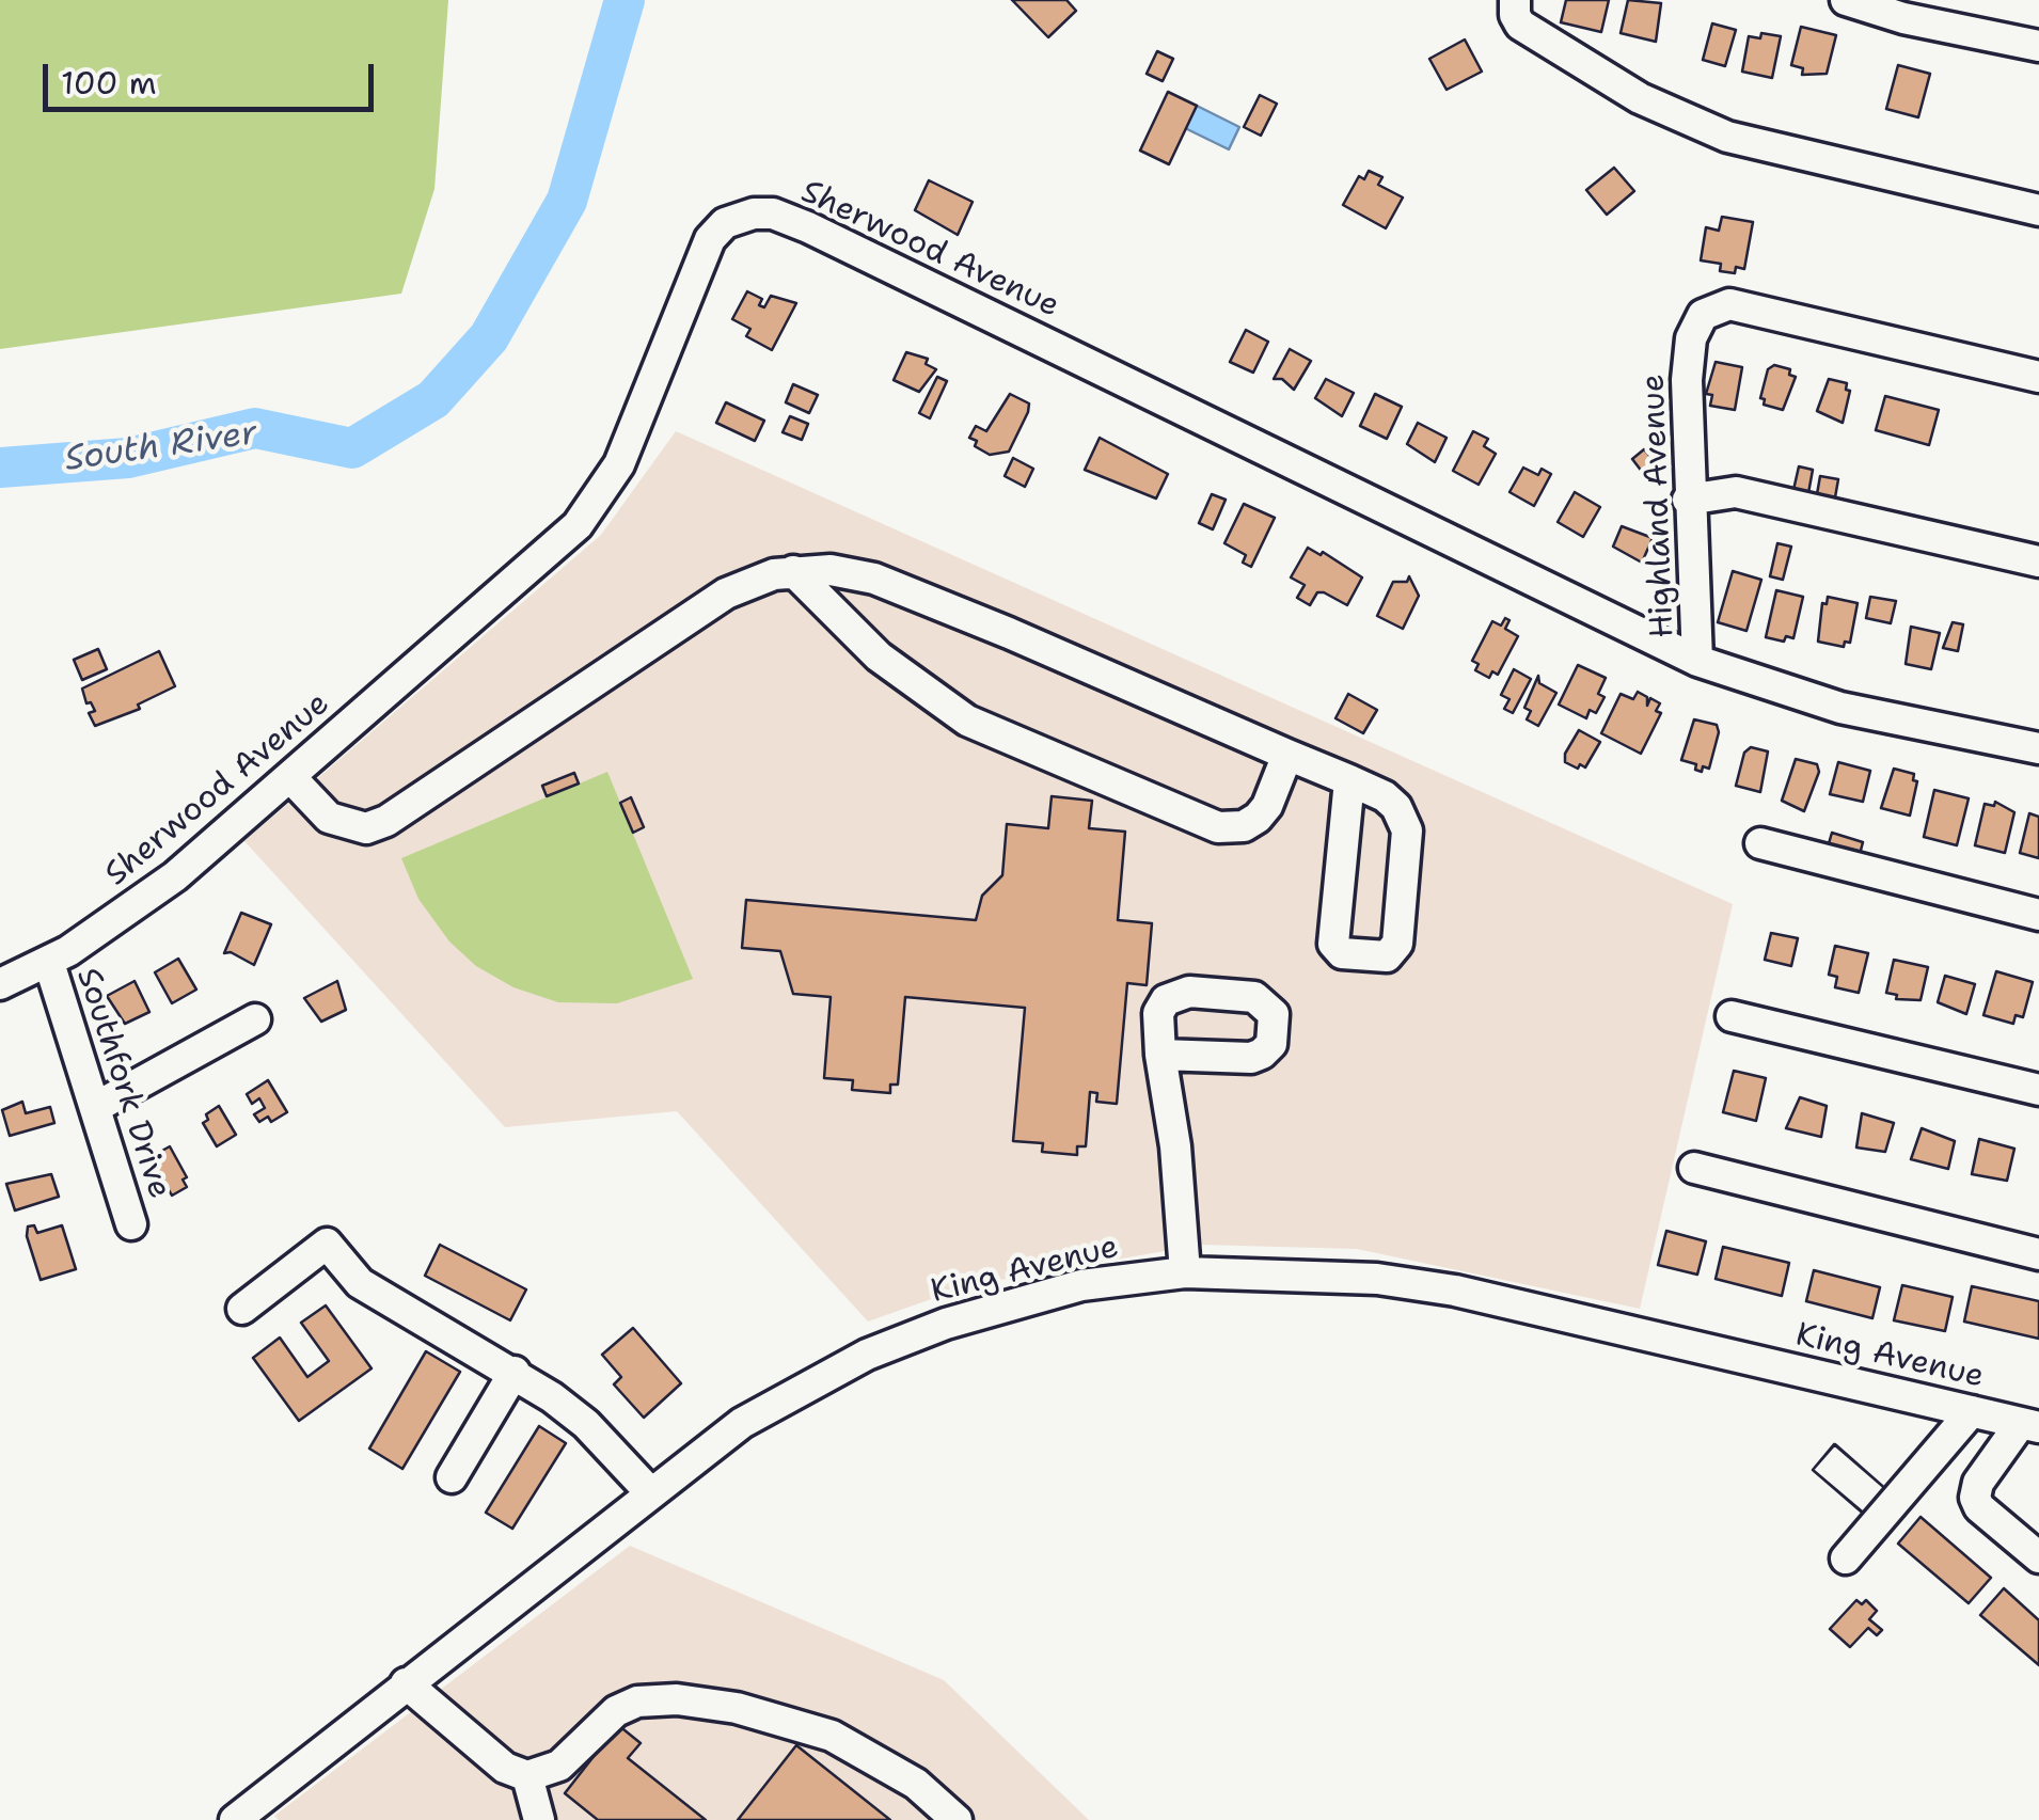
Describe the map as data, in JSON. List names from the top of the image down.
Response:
{
  "streets": {
    "street": [
      "Sherwood Avenue",
      "Highland Avenue",
      "Southfork Drive",
      "King Avenue"
    ]
  },
  "crossings": [
    ["Sherwood Avenue", "Highland Avenue"],
    ["Sherwood Avenue", "Southfork Drive"]
  ],
  "water": ["South River"],
  "scale_bar": "100 m"
}
